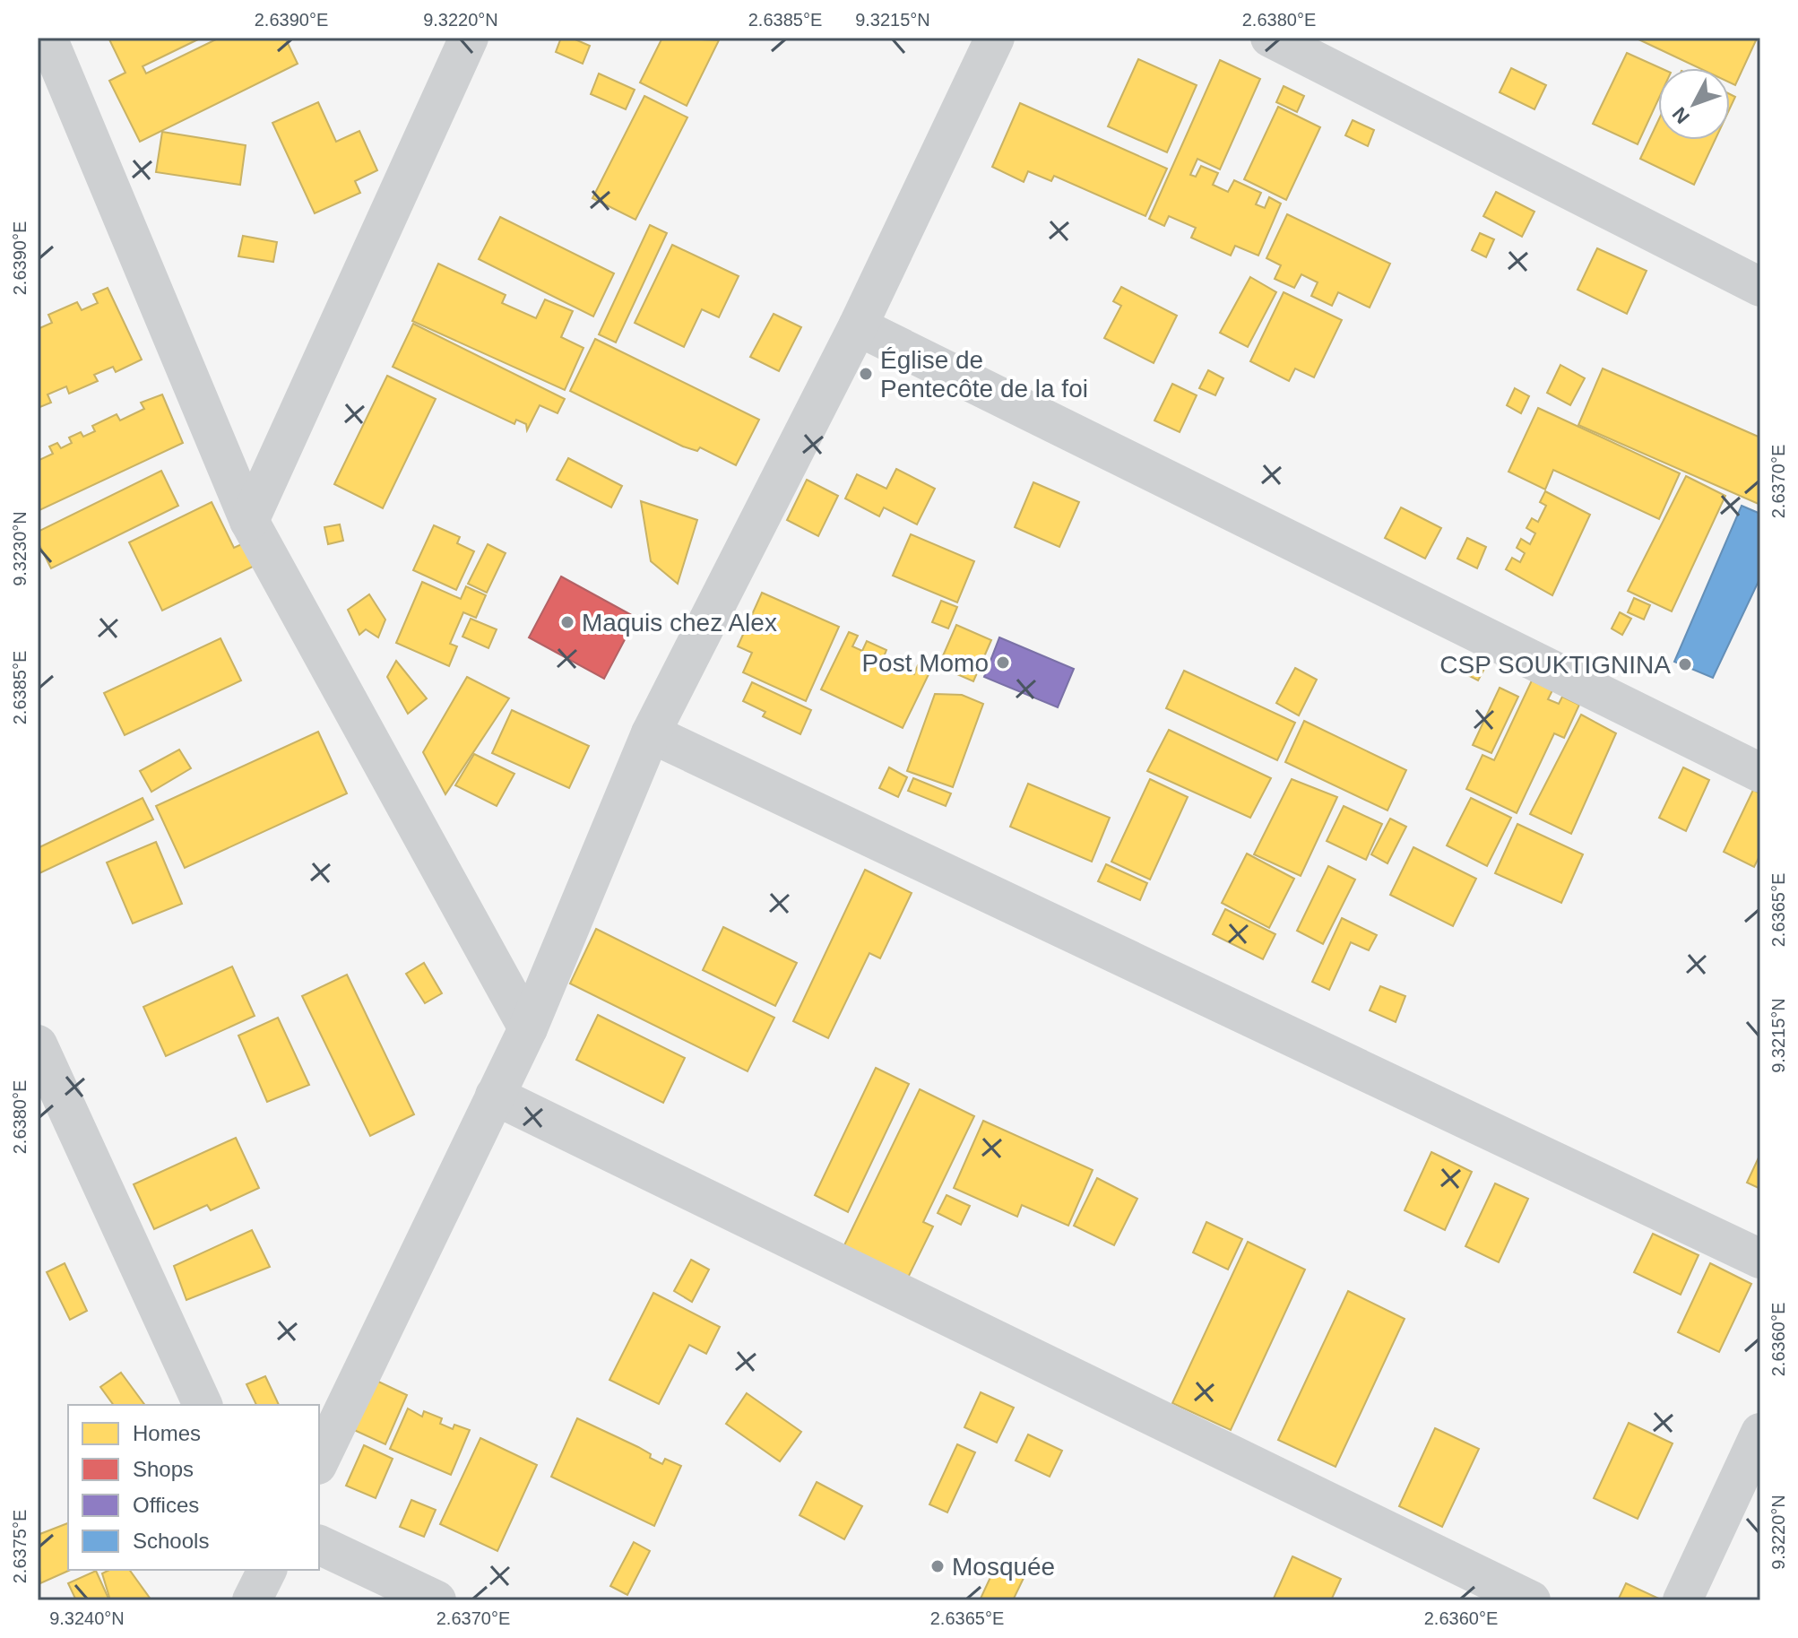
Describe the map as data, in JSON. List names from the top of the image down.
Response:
{
  "places": [
    "Église de Pentecôte de la foi",
    "Maquis chez Alex",
    "Post Momo",
    "CSP SOUKTIGNINA",
    "Mosquée"
  ],
  "legend": [
    "Homes",
    "Shops",
    "Offices",
    "Schools"
  ],
  "north": "bottom left",
  "coordinates": [
    "2.6390°E",
    "9.3220°N",
    "2.6385°E",
    "9.3215°N",
    "2.6380°E",
    "2.6370°E",
    "9.3230°N",
    "2.6365°E",
    "2.6360°E",
    "2.6375°E",
    "9.3240°N"
  ]
}
